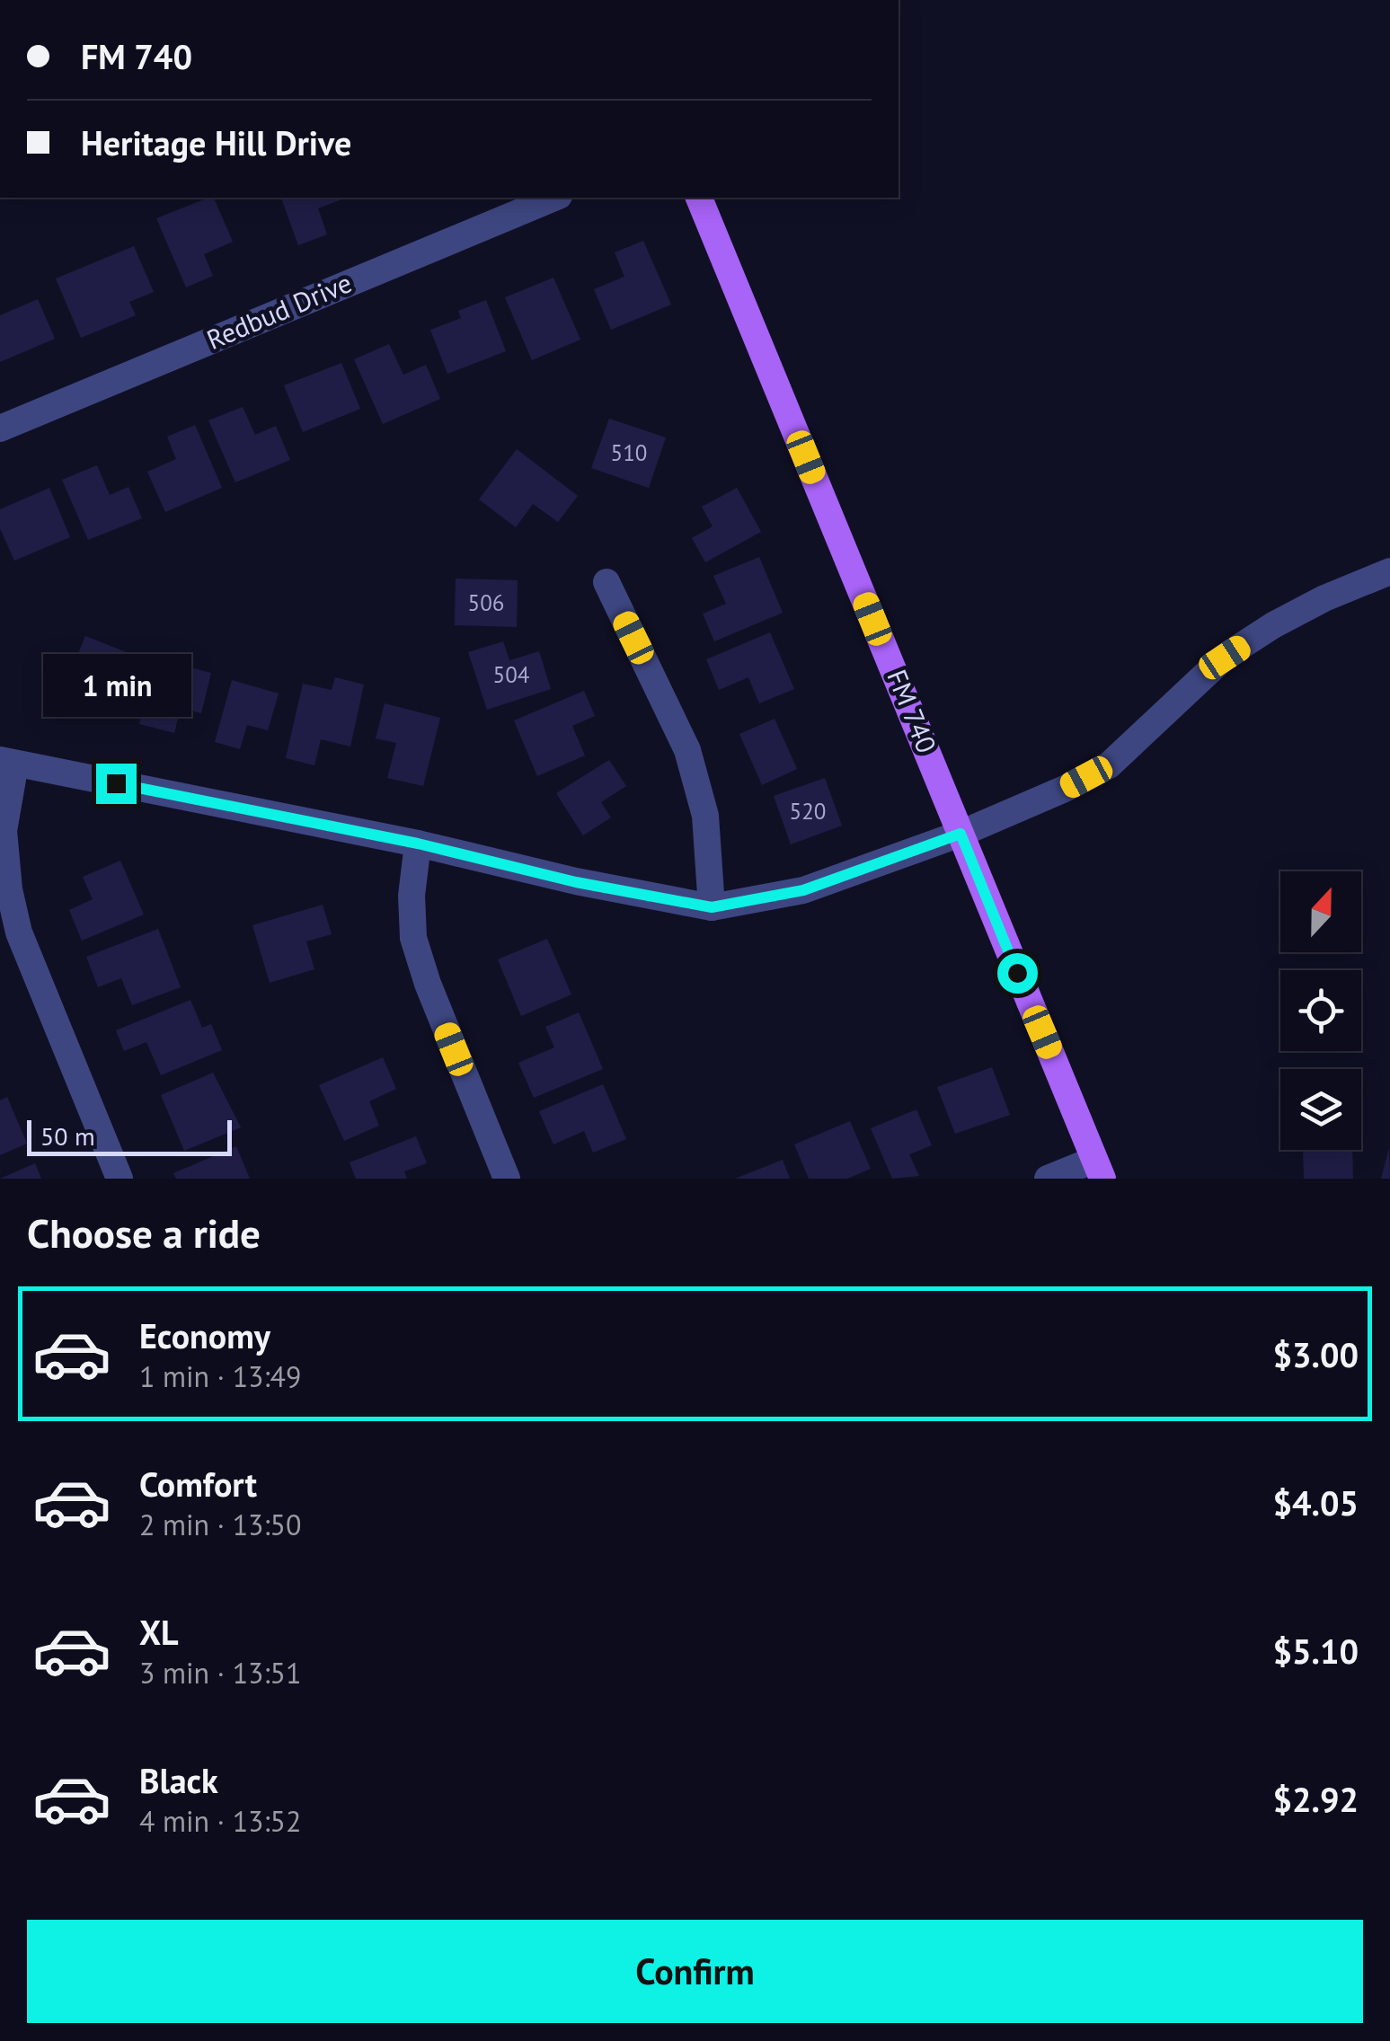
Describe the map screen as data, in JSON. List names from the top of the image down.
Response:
{
  "streets": {
    "main road": ["FM 740"],
    "street": ["Redbud Drive"]
  },
  "house_numbers": [
    "510",
    "506",
    "504",
    "520"
  ],
  "scale_bar": "50 m",
  "north": "top",
  "page": {
    "banner": ["FM 740", "Heritage Hill Drive"],
    "bubble": "1 min",
    "scale": "50 m",
    "heading": "Choose a ride",
    "list": [
      {
        "name": "Economy",
        "note": "1 min · 13:49",
        "value": "$3.00"
      },
      {
        "name": "Comfort",
        "note": "2 min · 13:50",
        "value": "$4.05"
      },
      {
        "name": "XL",
        "note": "3 min · 13:51",
        "value": "$5.10"
      },
      {
        "name": "Black",
        "note": "4 min · 13:52",
        "value": "$2.92"
      }
    ],
    "buttons": "Confirm"
  }
}
